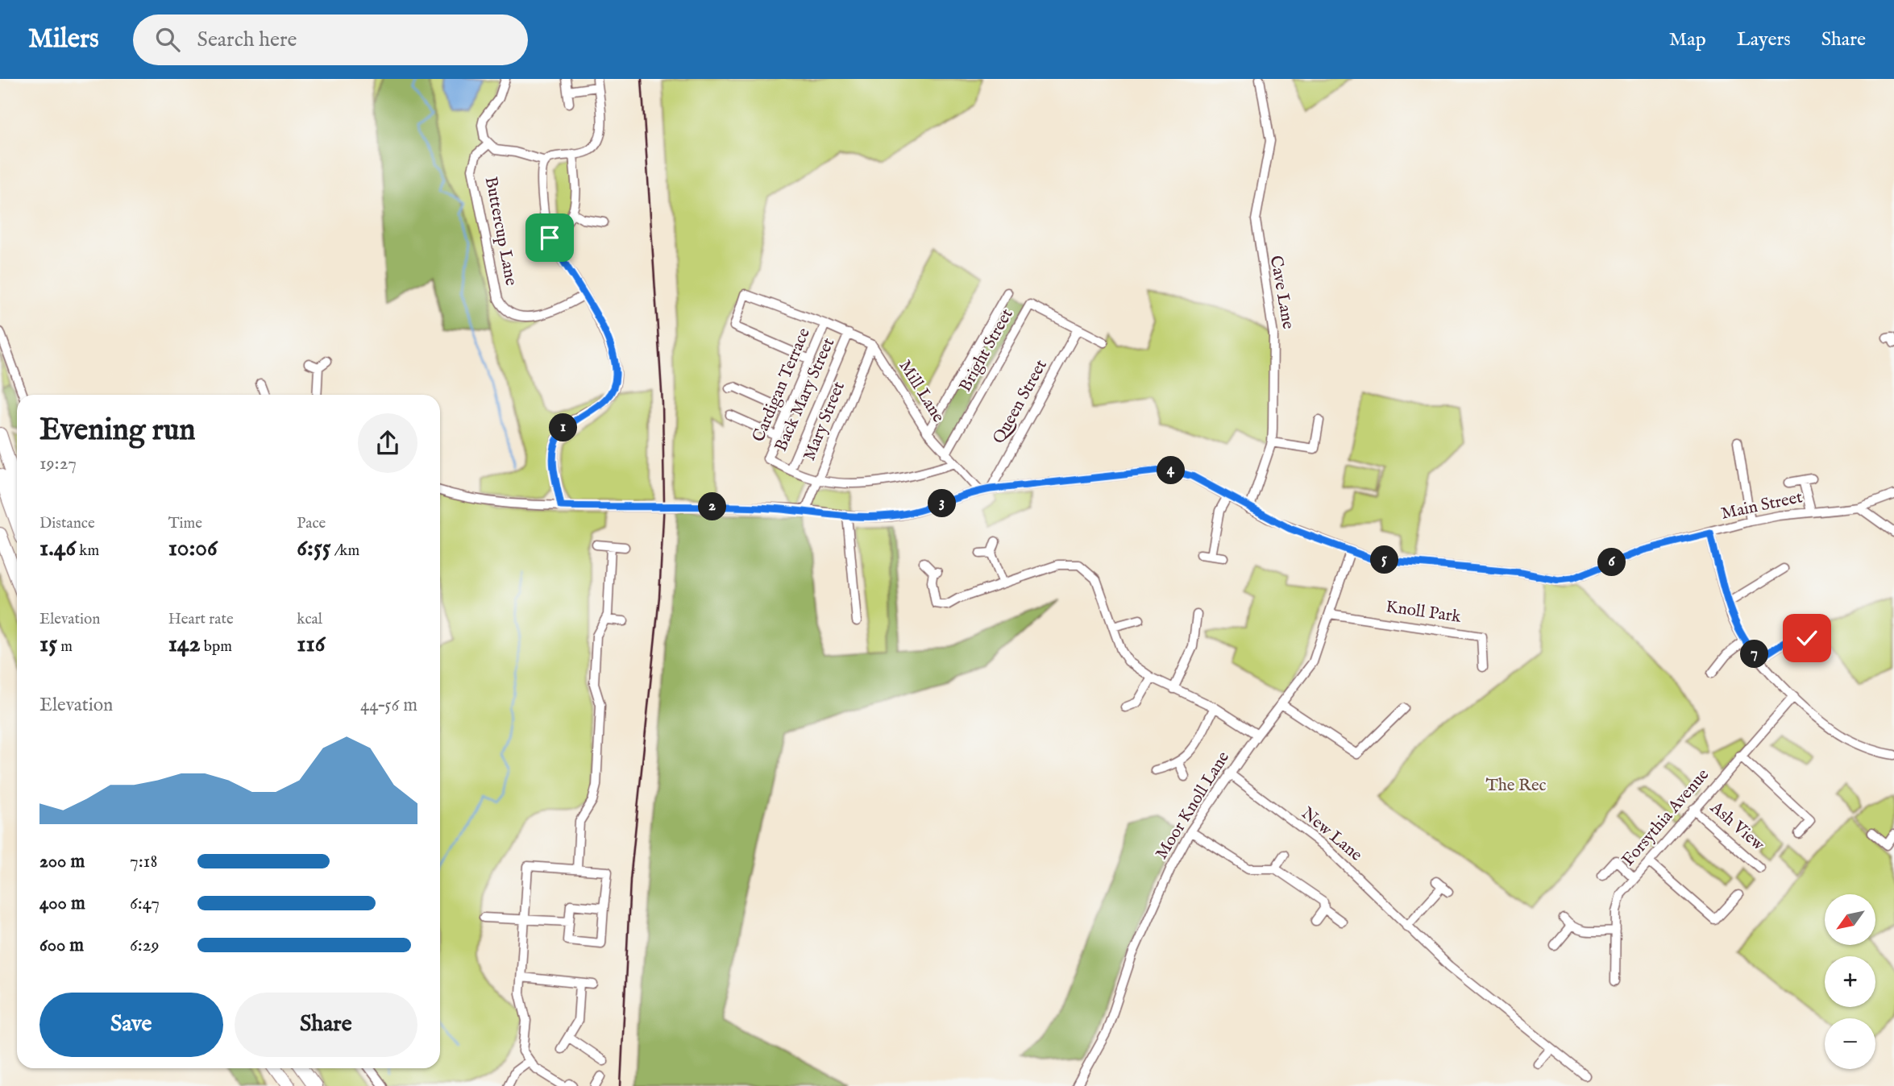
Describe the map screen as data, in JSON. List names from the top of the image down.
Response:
{
  "streets": {
    "street": [
      "Buttercup Lane",
      "Cave Lane",
      "Bright Street",
      "Cardigan Terrace",
      "Mill Lane",
      "Back Mary Street",
      "Queen Street",
      "Mary Street",
      "Main Street",
      "Knoll Park",
      "Moor Knoll Lane",
      "Forsythia Avenue",
      "Ash View",
      "New Lane"
    ]
  },
  "crossings": [
    ["Cave Lane", "Main Street"],
    ["Bright Street", "Mill Lane"],
    ["Bright Street", "Queen Street"],
    ["Cardigan Terrace", "Back Mary Street"],
    ["Mill Lane", "Mary Street"],
    ["Mill Lane", "Main Street"],
    ["Queen Street", "Main Street"],
    ["Mary Street", "Main Street"],
    ["Main Street", "Moor Knoll Lane"],
    ["Knoll Park", "Moor Knoll Lane"],
    ["Moor Knoll Lane", "New Lane"],
    ["Forsythia Avenue", "Ash View"]
  ],
  "parks": ["The Rec"],
  "north": "bottom left",
  "page": {
    "header": "Milers",
    "search": "Search here",
    "nav": ["Map", "Layers", "Share"],
    "heading": ["Evening run", "19:27"],
    "pins": [
      "1",
      "4",
      "3",
      "2",
      "5",
      "6",
      "7"
    ],
    "stats": [
      ["Distance", "1.46 km"],
      ["Time", "10:06"],
      ["Pace", "6:55 /km"],
      ["Elevation", "15 m"],
      ["Heart rate", "142 bpm"],
      ["kcal", "116"]
    ],
    "chart": ["Elevation", "44–56 m"],
    "list": [
      {
        "name": "200 m",
        "note": "7:18"
      },
      {
        "name": "400 m",
        "note": "6:47"
      },
      {
        "name": "600 m",
        "note": "6:29"
      }
    ],
    "map_buttons": ["+", "−"],
    "buttons": ["Save", "Share"]
  }
}
